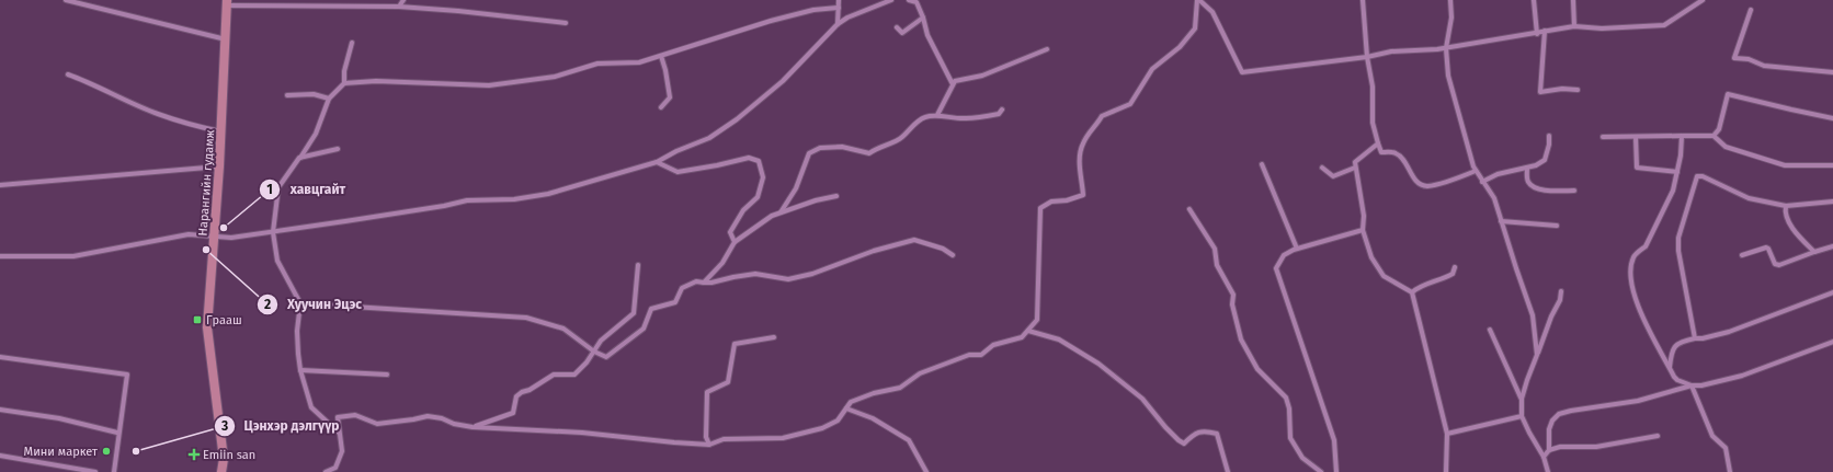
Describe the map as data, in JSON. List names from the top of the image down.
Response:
{
  "streets": {
    "main road": ["Нарангийн гудамж"]
  },
  "places": {
    "other": [
      "хавцгайт",
      "Хуучин Эцэс",
      "Мини маркет",
      "Цэнхэр дэлгүүр"
    ],
    "transit": ["Грааш"],
    "health": ["Emiin san"]
  }
}
